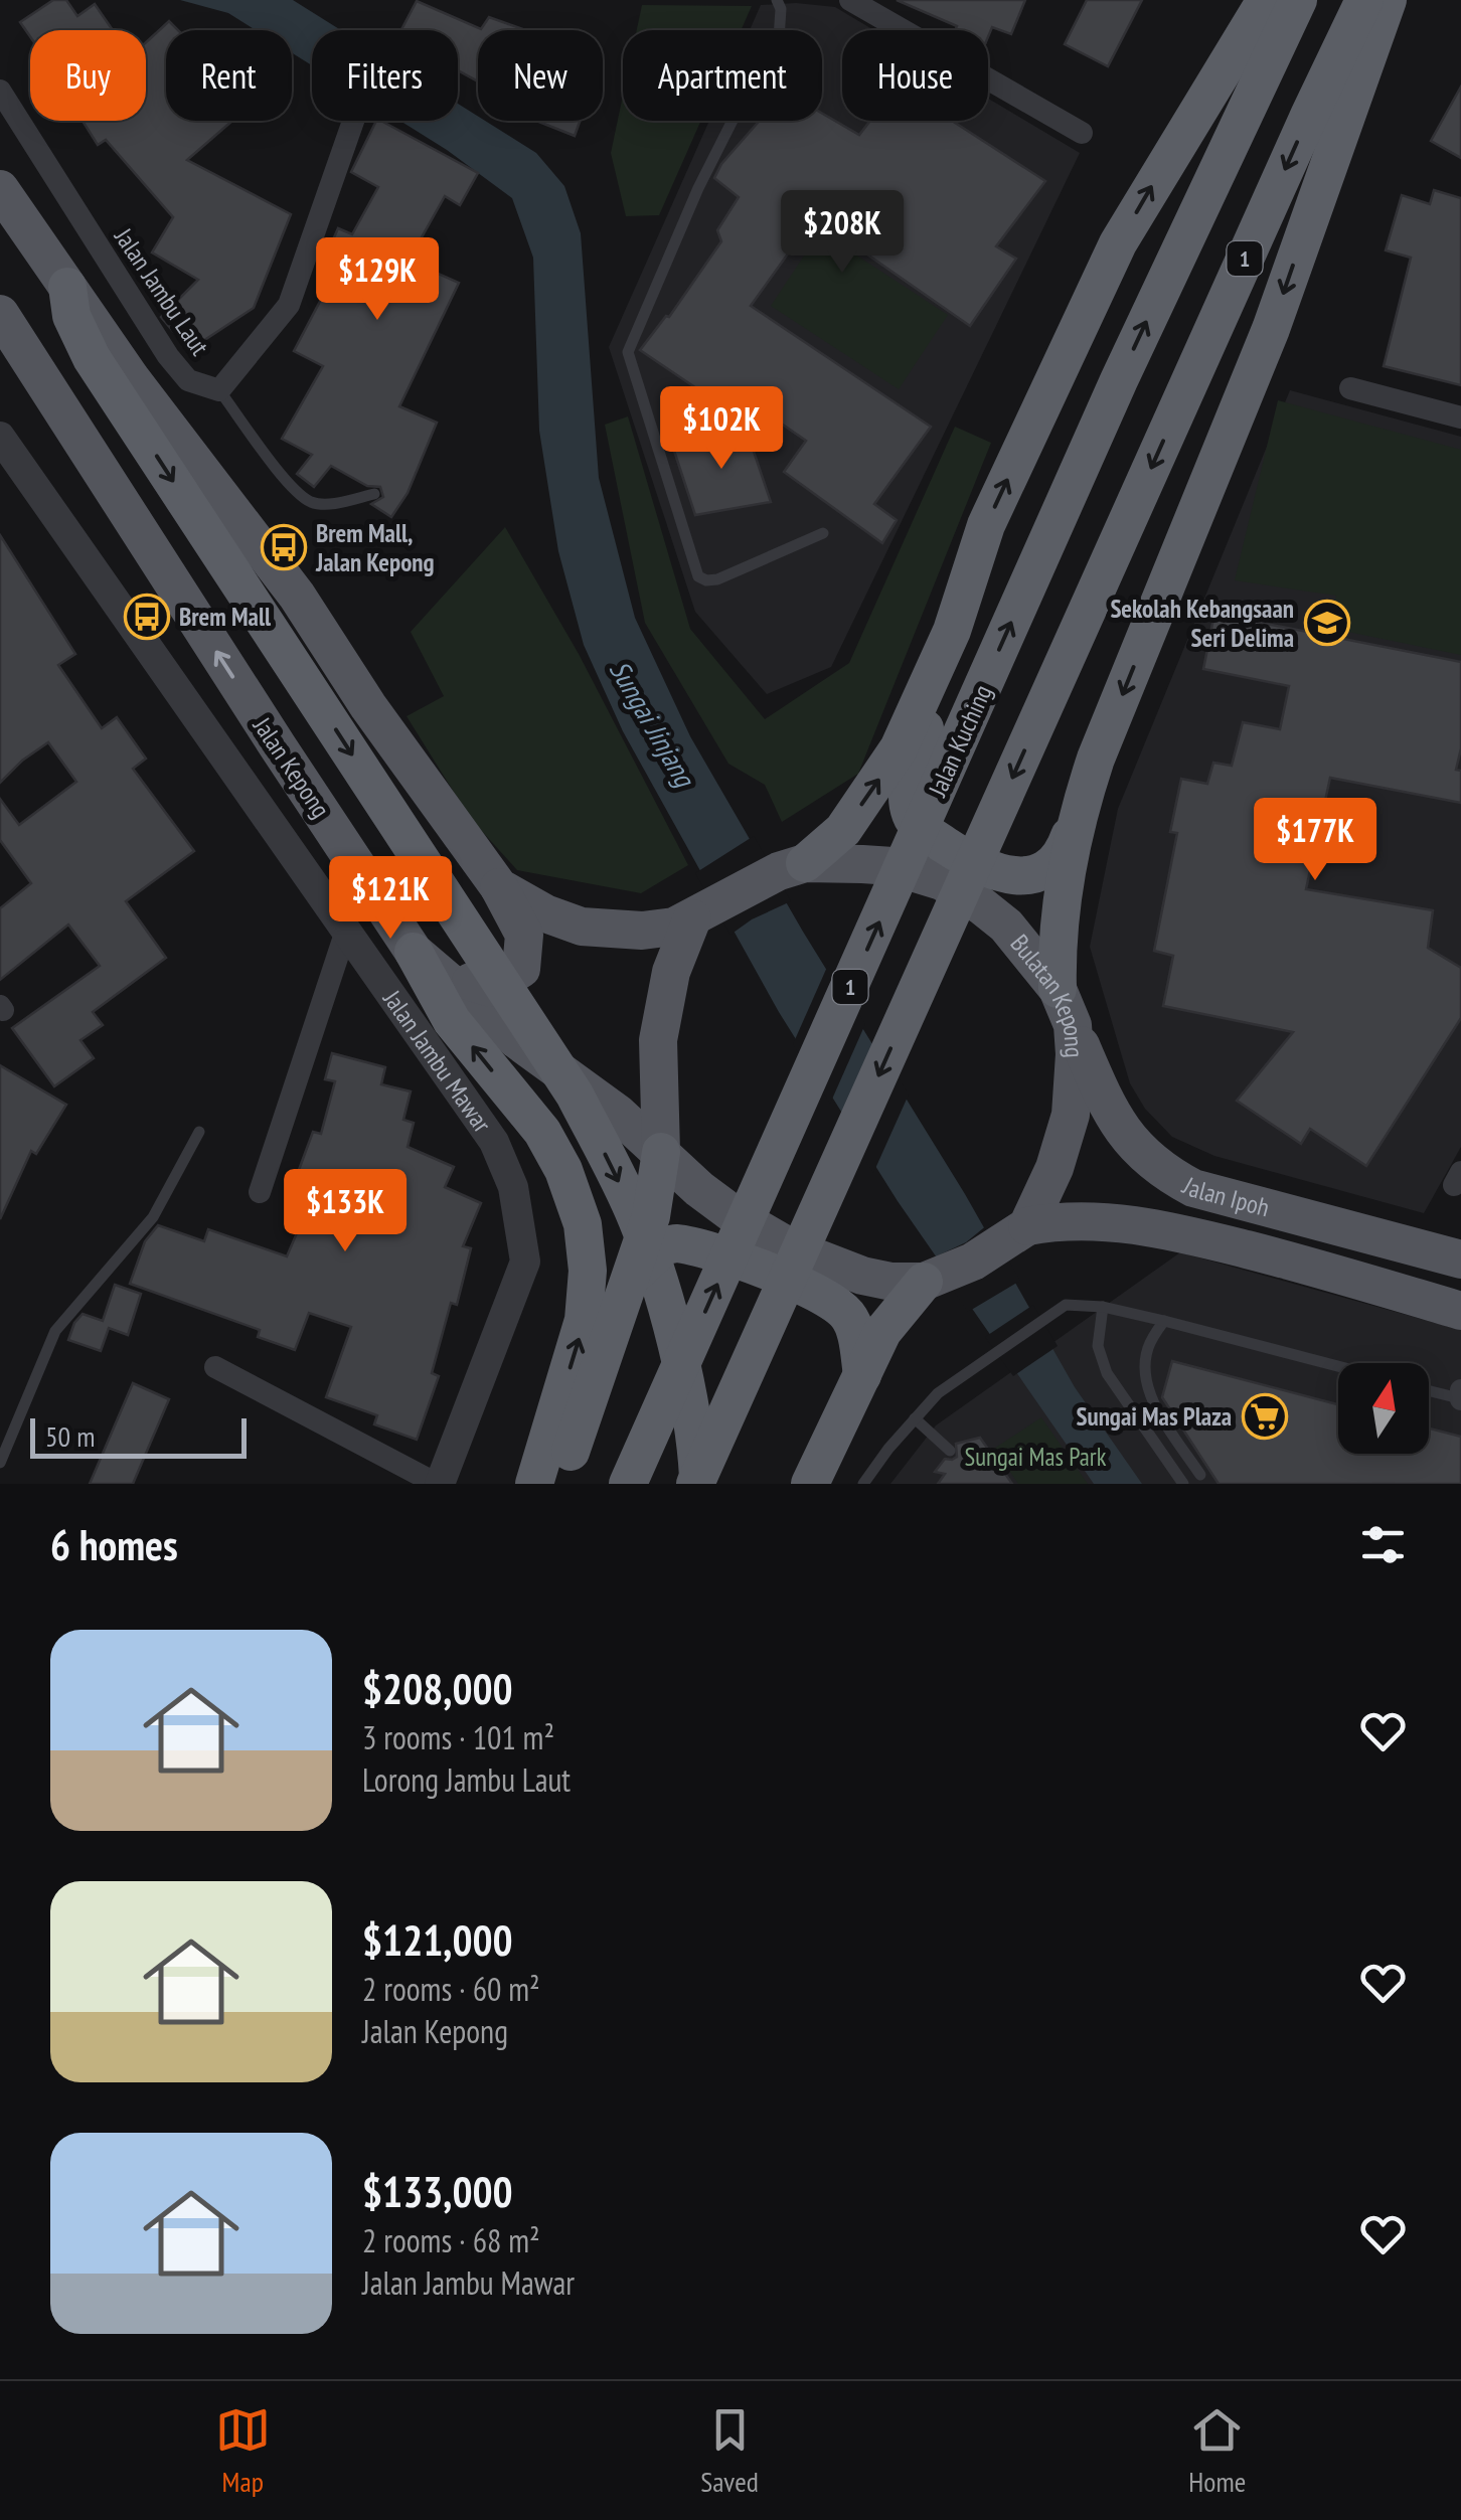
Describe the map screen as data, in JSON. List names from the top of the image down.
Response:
{
  "streets": {
    "highway": ["1", "Jalan Kuching"],
    "main road": ["Jalan Kepong", "Bulatan Kepong", "Jalan Ipoh"],
    "street": ["Jalan Jambu Laut", "Jalan Jambu Mawar"]
  },
  "crossings": [
    ["Bulatan Kepong", "Jalan Ipoh"]
  ],
  "water": ["Sungai Jinjang"],
  "parks": ["Sungai Mas Park"],
  "places": {
    "bus stop": ["Brem Mall, Jalan Kepong", "Brem Mall"],
    "school or university": ["Sekolah Kebangsaan Seri Delima"],
    "supermarket": ["Sungai Mas Plaza"]
  },
  "scale_bar": "50 m",
  "north": "top",
  "page": {
    "chip": [
      "Buy",
      "Rent",
      "Filters",
      "New",
      "Apartment",
      "House"
    ],
    "price": [
      "$208K",
      "$129K",
      "$102K",
      "$177K",
      "$121K",
      "$133K"
    ],
    "scale": "50 m",
    "heading": "6 homes",
    "list": [
      {
        "name": "$208,000",
        "note": "3 rooms · 101 m² · Lorong Jambu Laut"
      },
      {
        "name": "$121,000",
        "note": "2 rooms · 60 m² · Jalan Kepong"
      },
      {
        "name": "$133,000",
        "note": "2 rooms · 68 m² · Jalan Jambu Mawar"
      }
    ],
    "tabs": ["Map", "Saved", "Home"]
  }
}
